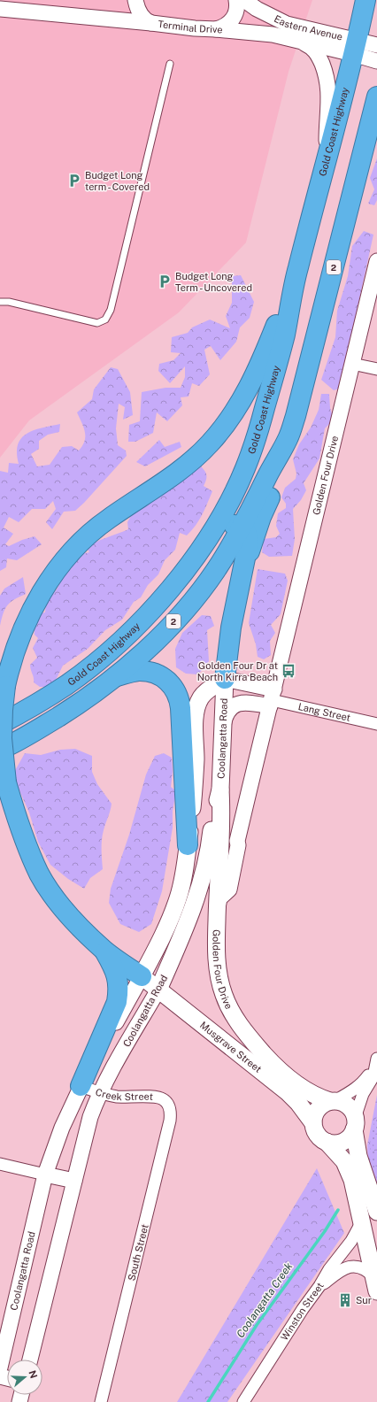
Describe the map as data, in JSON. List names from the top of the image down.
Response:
{
  "streets": {
    "highway": ["Gold Coast Highway", "2"],
    "main road": ["Golden Four Drive", "Coolangatta Road", "Musgrave Street"],
    "street": [
      "Terminal Drive",
      "Eastern Avenue",
      "Lang Street",
      "Creek Street",
      "South Street",
      "Winston Street"
    ]
  },
  "crossings": [
    ["Terminal Drive", "Eastern Avenue"],
    ["Terminal Drive", "Gold Coast Highway"],
    ["Eastern Avenue", "Gold Coast Highway"],
    ["Golden Four Drive", "Lang Street"],
    ["Golden Four Drive", "Coolangatta Road"],
    ["Golden Four Drive", "Musgrave Street"],
    ["Coolangatta Road", "Musgrave Street"],
    ["Coolangatta Road", "Creek Street"],
    ["Creek Street", "South Street"]
  ],
  "water": ["Coolangatta Creek"],
  "places": {
    "parking": ["Budget Long term - Covered", "Budget Long Term - Uncovered"],
    "bus stop": ["Golden Four Dr at North Kirra Beach"],
    "building": ["Sur"]
  },
  "north": "right"
}
